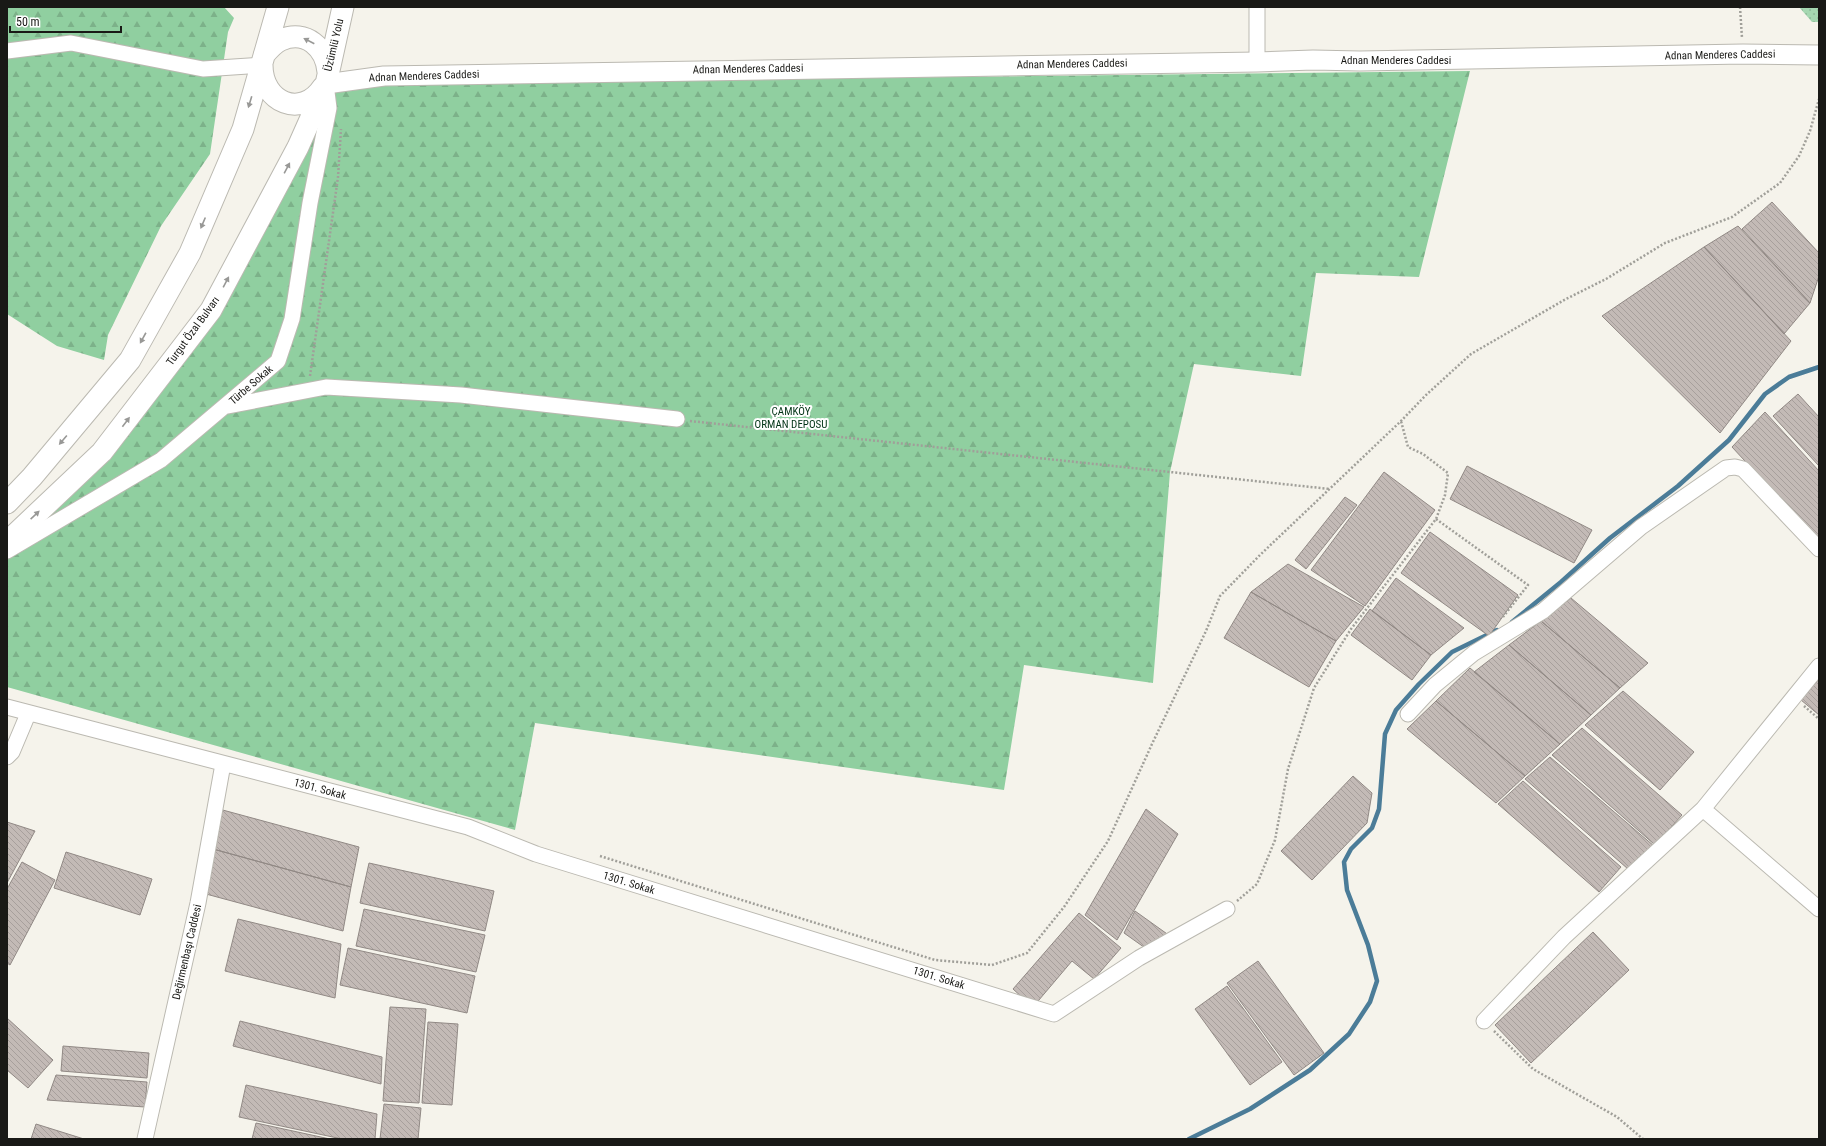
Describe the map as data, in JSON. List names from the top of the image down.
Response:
{
  "streets": {
    "main road": ["Üzümlü Yolu", "Turgut Özal Bulvarı"],
    "street": [
      "Adnan Menderes Caddesi",
      "Türbe Sokak",
      "1301. Sokak",
      "Değirmenbaşı Caddesi"
    ]
  },
  "crossings": [
    ["Üzümlü Yolu", "Adnan Menderes Caddesi"],
    ["Üzümlü Yolu", "Turgut Özal Bulvarı"],
    ["Üzümlü Yolu", "Türbe Sokak"],
    ["Adnan Menderes Caddesi", "Turgut Özal Bulvarı"],
    ["Adnan Menderes Caddesi", "Türbe Sokak"],
    ["Turgut Özal Bulvarı", "Türbe Sokak"],
    ["1301. Sokak", "Değirmenbaşı Caddesi"]
  ],
  "parks": ["ÇAMKÖY ORMAN DEPOSU"],
  "scale_bar": "50 m"
}
